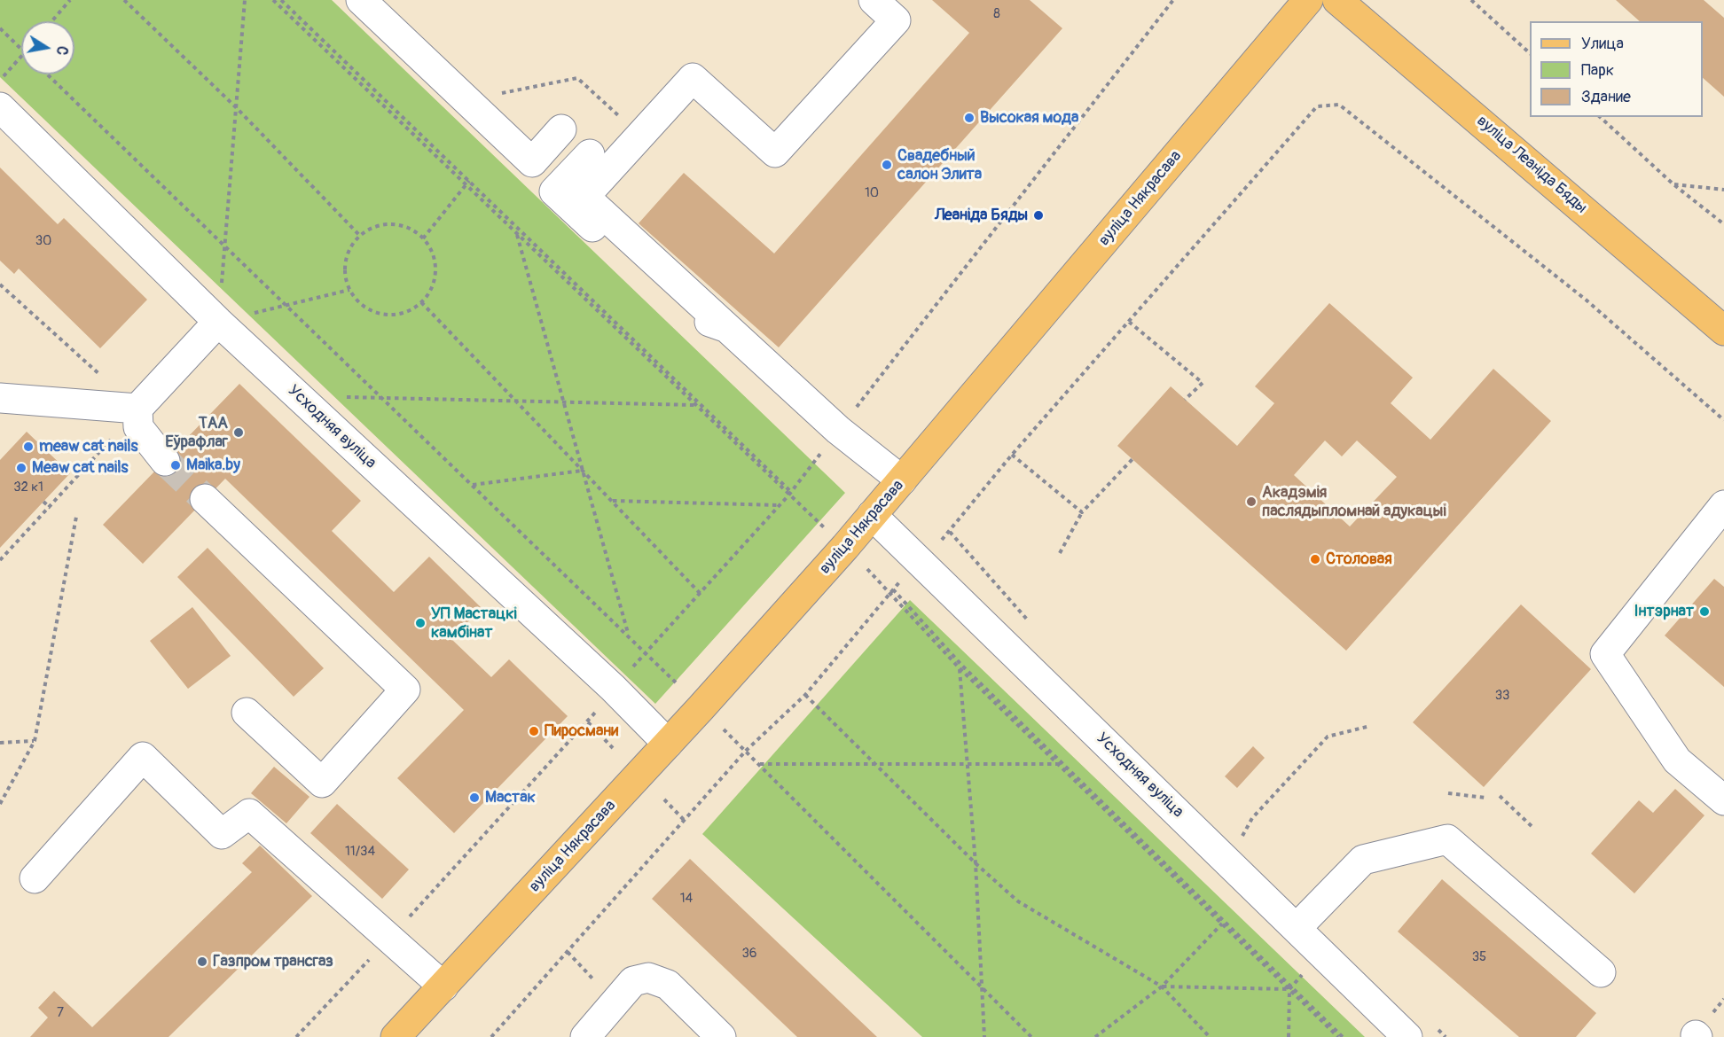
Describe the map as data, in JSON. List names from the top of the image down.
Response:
{
  "streets": {
    "main road": ["вуліца Леаніда Бяды", "вуліца Някрасава"],
    "street": ["Усходняя вуліца"]
  },
  "crossings": [
    ["вуліца Някрасава", "Усходняя вуліца"]
  ],
  "places": [
    "Высокая мода",
    "Свадебный салон Элита",
    "Леаніда Бяды",
    "ТАА Еўрафлаг",
    "meaw cat nails",
    "Maika.by",
    "Meaw cat nails",
    "Акадэмія паслядыпломнай адукацыі",
    "Столовая",
    "Інтэрнат",
    "УП Мастацкі камбінат",
    "Пиросмани",
    "Мастак",
    "Газпром трансгаз"
  ],
  "house_numbers": [
    "8",
    "10",
    "30",
    "32 к1",
    "33",
    "11/34",
    "14",
    "36",
    "35",
    "7"
  ],
  "legend": ["Улица", "Парк", "Здание"],
  "north": "right"
}
